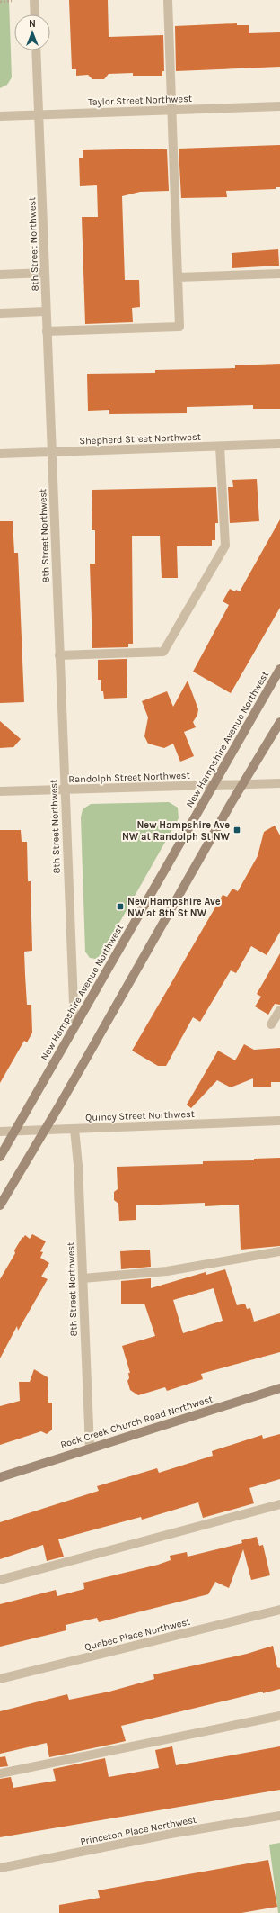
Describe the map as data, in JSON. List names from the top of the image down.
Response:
{
  "streets": {
    "main road": ["New Hampshire Avenue Northwest", "Rock Creek Church Road Northwest"],
    "street": [
      "Taylor Street Northwest",
      "8th Street Northwest",
      "Shepherd Street Northwest",
      "Randolph Street Northwest",
      "Quincy Street Northwest",
      "Quebec Place Northwest",
      "Princeton Place Northwest"
    ]
  },
  "crossings": [
    ["Taylor Street Northwest", "8th Street Northwest"],
    ["8th Street Northwest", "Shepherd Street Northwest"],
    ["8th Street Northwest", "New Hampshire Avenue Northwest"],
    ["8th Street Northwest", "Randolph Street Northwest"],
    ["8th Street Northwest", "Quincy Street Northwest"],
    ["8th Street Northwest", "Rock Creek Church Road Northwest"],
    ["New Hampshire Avenue Northwest", "Randolph Street Northwest"],
    ["New Hampshire Avenue Northwest", "Quincy Street Northwest"]
  ],
  "places": {
    "transit": ["New Hampshire Ave NW at Randolph St NW", "New Hampshire Ave NW at 8th St NW"]
  },
  "north": "top"
}
